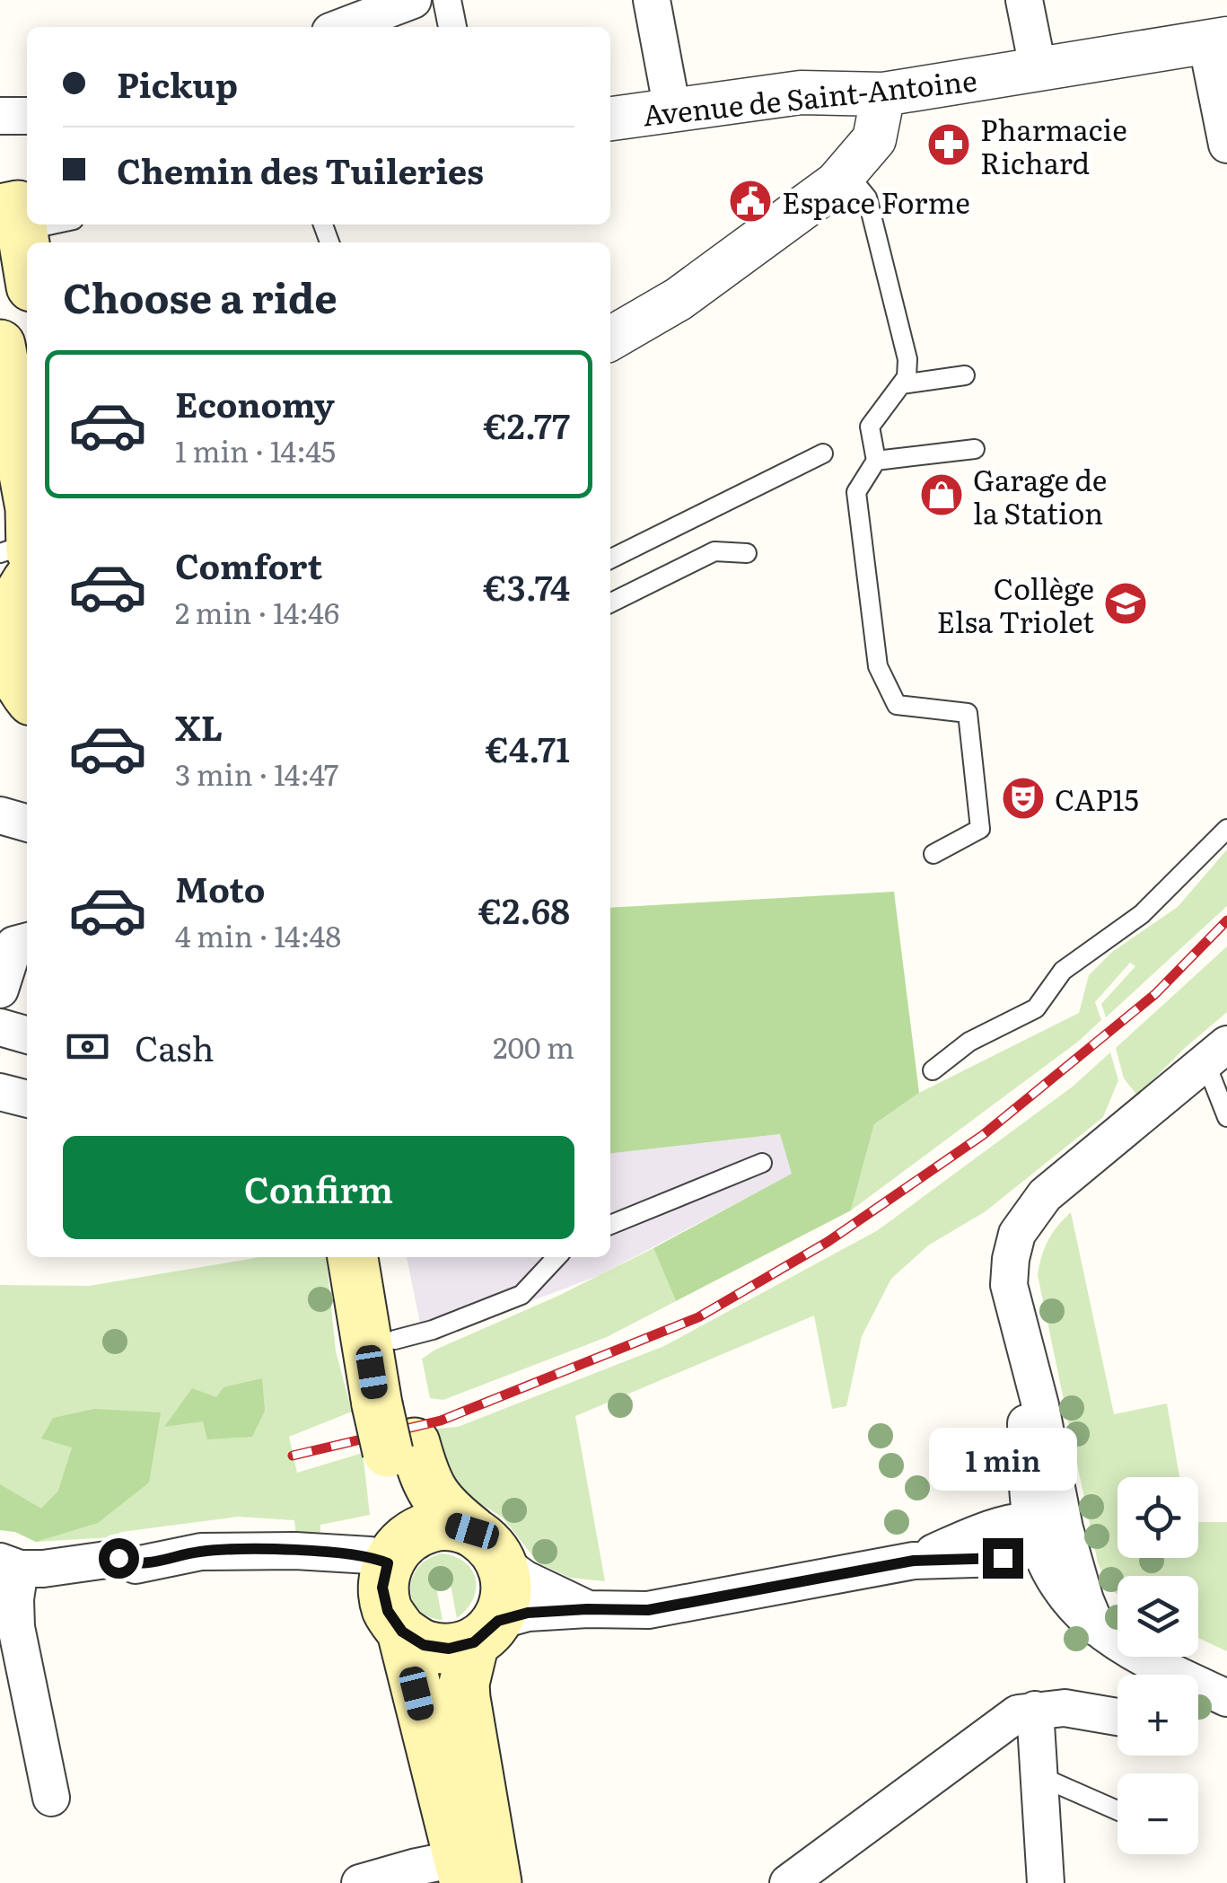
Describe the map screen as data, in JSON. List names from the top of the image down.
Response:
{
  "streets": {
    "street": ["Avenue de Saint-Antoine"]
  },
  "places": {
    "pharmacy": ["Pharmacie Richard"],
    "public building": ["Espace Forme"],
    "shop": ["Garage de la Station"],
    "school or university": ["Collège Elsa Triolet"],
    "theatre": ["CAP15"]
  },
  "page": {
    "banner": ["Pickup", "Chemin des Tuileries"],
    "heading": "Choose a ride",
    "list": [
      {
        "name": "Economy",
        "note": "1 min · 14:45",
        "value": "€2.77"
      },
      {
        "name": "Comfort",
        "note": "2 min · 14:46",
        "value": "€3.74"
      },
      {
        "name": "XL",
        "note": "3 min · 14:47",
        "value": "€4.71"
      },
      {
        "name": "Moto",
        "note": "4 min · 14:48",
        "value": "€2.68"
      }
    ],
    "pay": ["Cash", "200 m"],
    "buttons": "Confirm",
    "bubble": "1 min",
    "map_buttons": ["+", "−"]
  }
}
